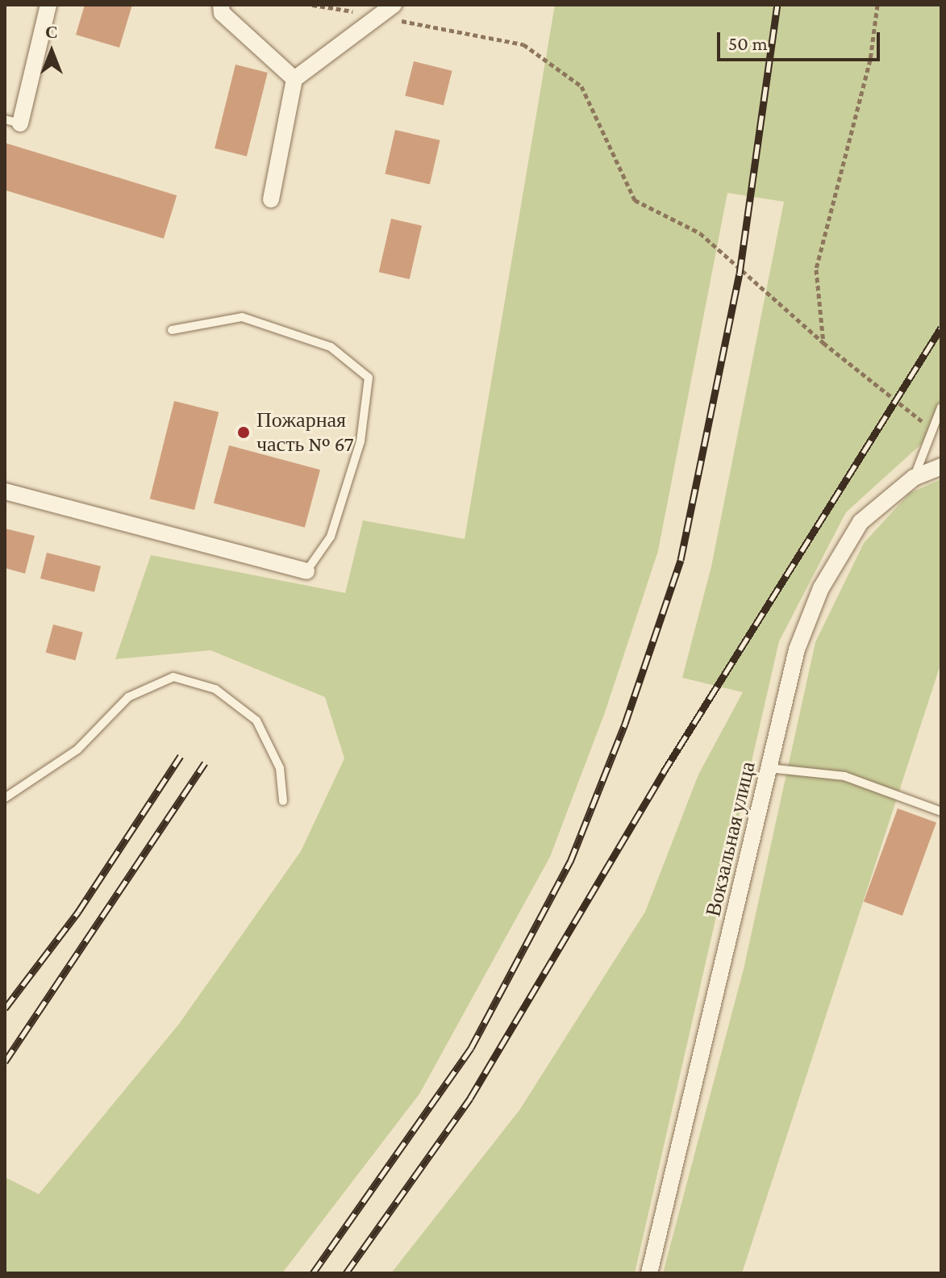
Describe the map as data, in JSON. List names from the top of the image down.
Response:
{
  "streets": {
    "street": ["Вокзальная улица"]
  },
  "places": ["Пожарная часть № 67"],
  "scale_bar": "50 m",
  "north": "top"
}
